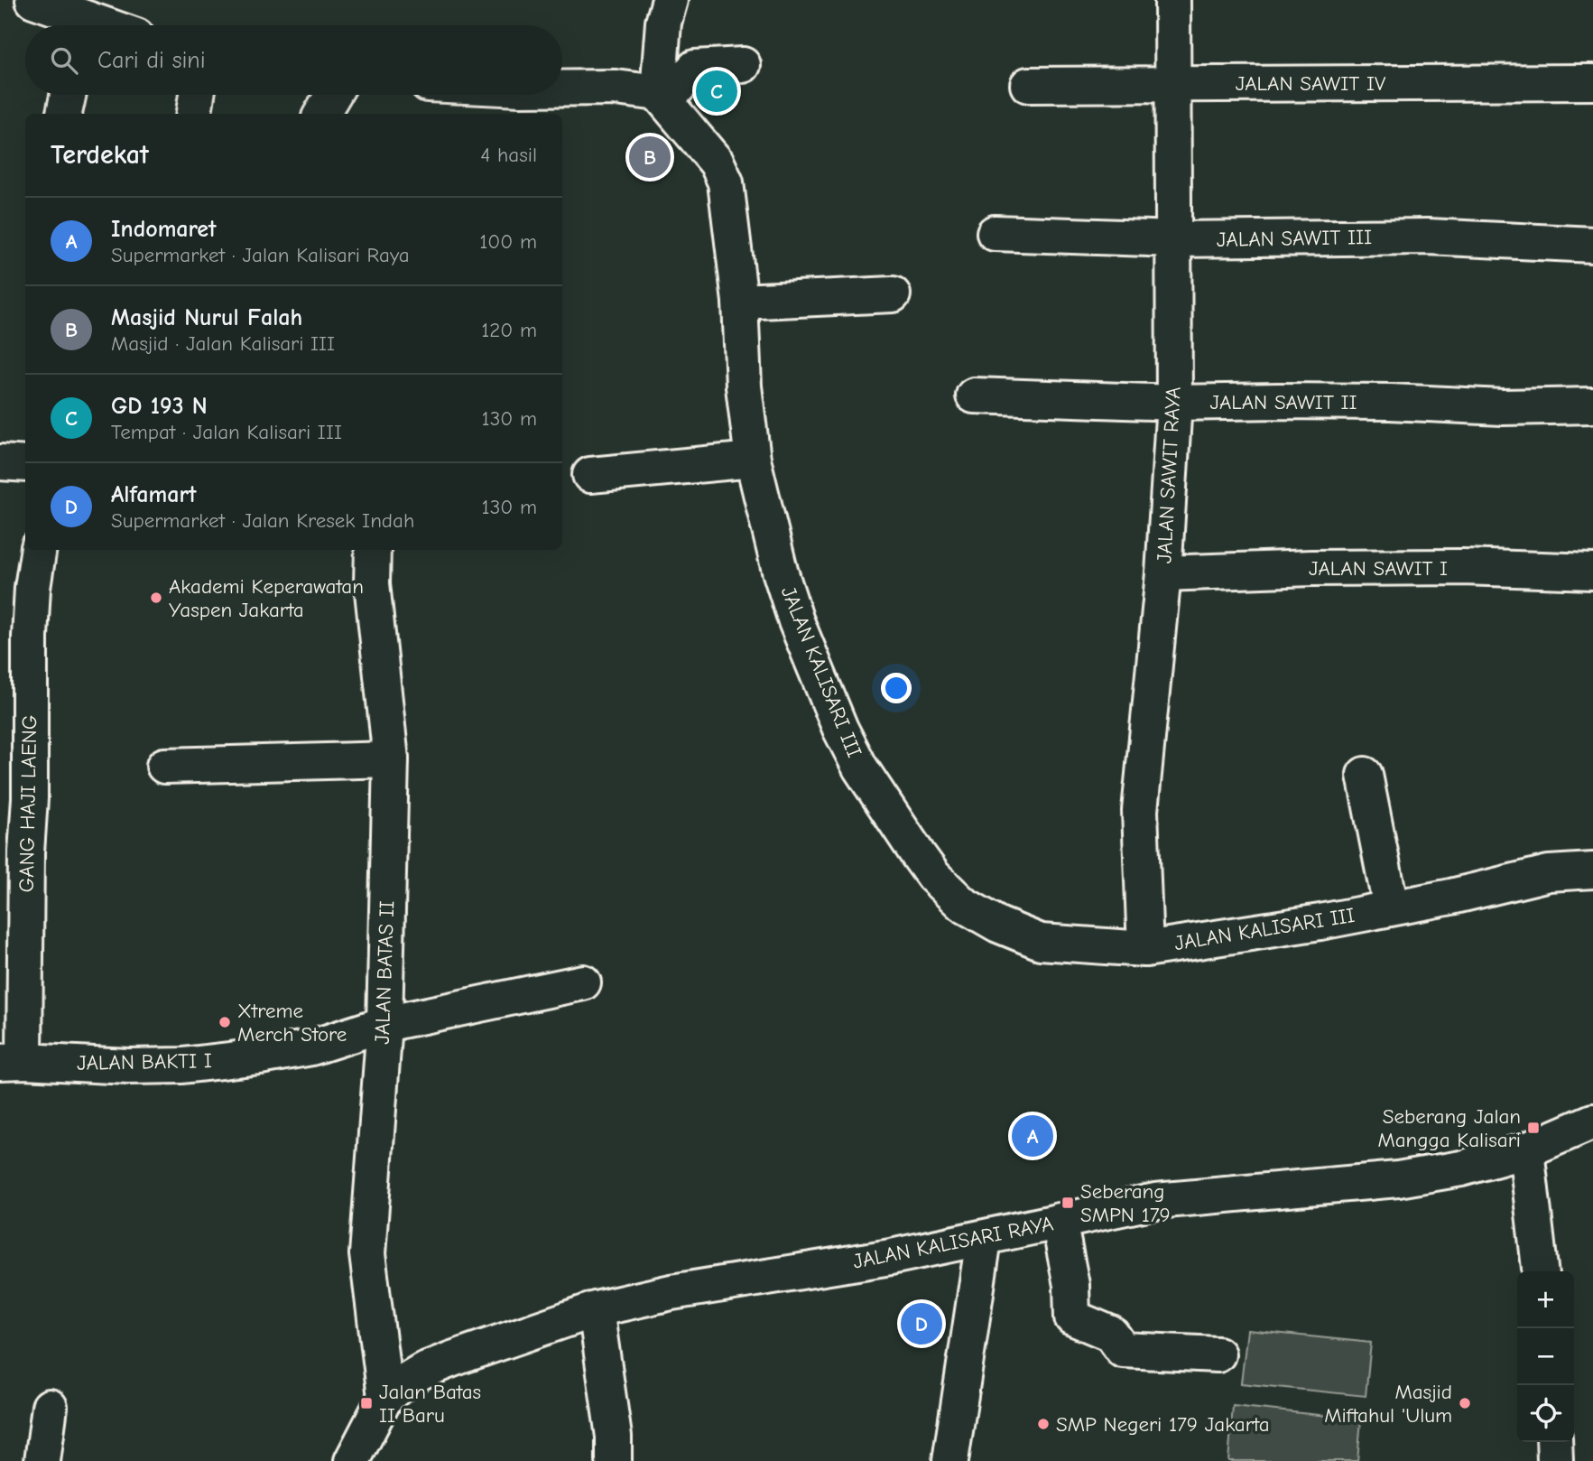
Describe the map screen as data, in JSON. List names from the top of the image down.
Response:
{
  "streets": {
    "street": [
      "JALAN SAWIT IV",
      "JALAN SAWIT III",
      "JALAN SAWIT II",
      "JALAN SAWIT RAYA",
      "JALAN SAWIT I",
      "JALAN KALISARI III",
      "GANG HAJI LAENG",
      "JALAN BATAS II",
      "JALAN BAKTI I",
      "JALAN KALISARI RAYA"
    ]
  },
  "crossings": [
    ["JALAN SAWIT IV", "JALAN SAWIT RAYA"],
    ["JALAN SAWIT III", "JALAN SAWIT RAYA"],
    ["JALAN SAWIT II", "JALAN SAWIT RAYA"],
    ["JALAN SAWIT RAYA", "JALAN SAWIT I"],
    ["JALAN SAWIT RAYA", "JALAN KALISARI III"],
    ["GANG HAJI LAENG", "JALAN BAKTI I"],
    ["JALAN BATAS II", "JALAN BAKTI I"],
    ["JALAN BATAS II", "JALAN KALISARI RAYA"]
  ],
  "places": {
    "other": [
      "Akademi Keperawatan Yaspen Jakarta",
      "Xtreme Merch Store",
      "Masjid Miftahul 'Ulum",
      "SMP Negeri 179 Jakarta"
    ],
    "transit": ["Seberang Jalan Mangga Kalisari", "Seberang SMPN 179", "Jalan Batas II Baru"]
  },
  "page": {
    "search": "Cari di sini",
    "pins": [
      "C",
      "B",
      "A",
      "D"
    ],
    "heading": ["Terdekat", "4 hasil"],
    "list": [
      {
        "mark": "A",
        "name": "Indomaret",
        "note": "Supermarket · Jalan Kalisari Raya",
        "value": "100 m"
      },
      {
        "mark": "B",
        "name": "Masjid Nurul Falah",
        "note": "Masjid · Jalan Kalisari III",
        "value": "120 m"
      },
      {
        "mark": "C",
        "name": "GD 193 N",
        "note": "Tempat · Jalan Kalisari III",
        "value": "130 m"
      },
      {
        "mark": "D",
        "name": "Alfamart",
        "note": "Supermarket · Jalan Kresek Indah",
        "value": "130 m"
      }
    ],
    "map_buttons": ["+", "−"]
  }
}
